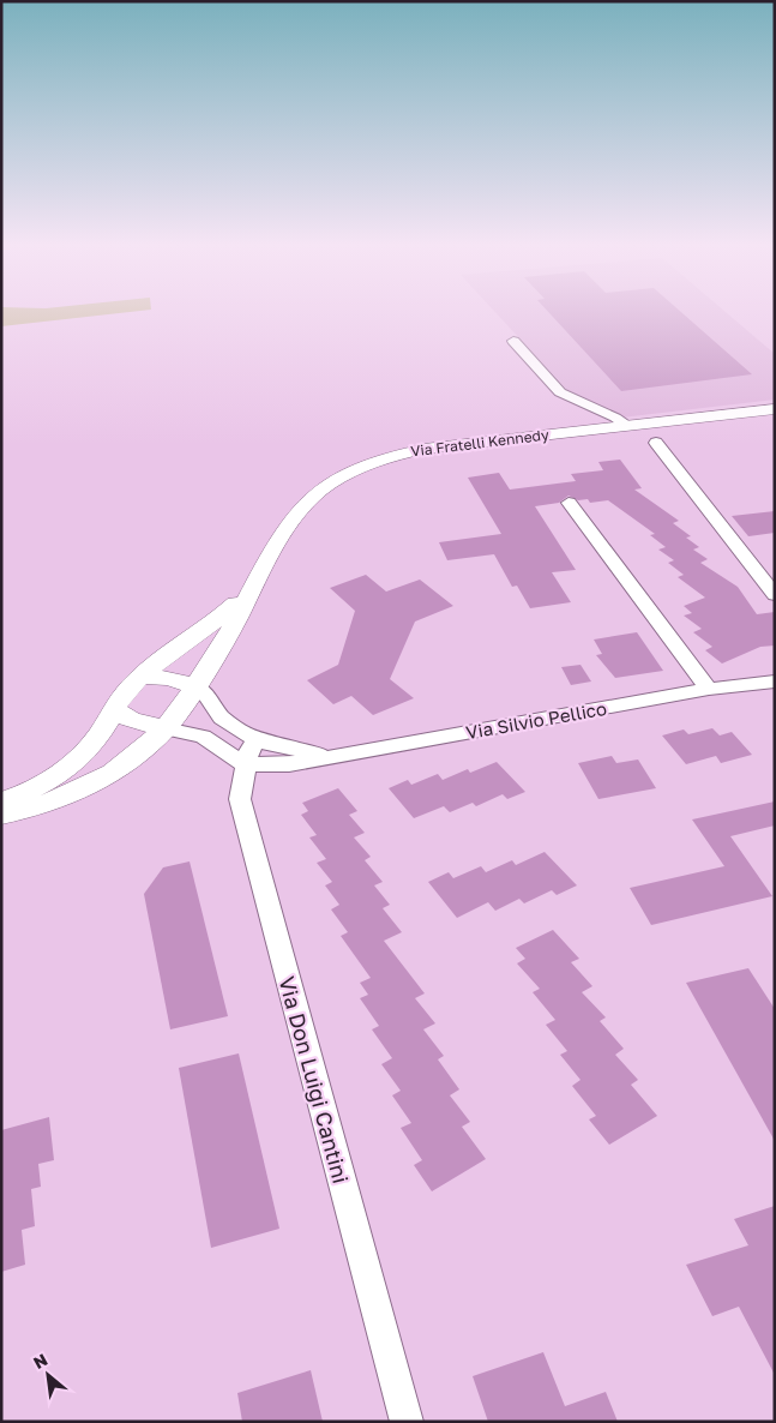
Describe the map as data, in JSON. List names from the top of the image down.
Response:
{
  "streets": {
    "street": ["Via Fratelli Kennedy", "Via Silvio Pellico", "Via Don Luigi Cantini"]
  },
  "crossings": [
    ["Via Fratelli Kennedy", "Via Silvio Pellico"],
    ["Via Silvio Pellico", "Via Don Luigi Cantini"]
  ],
  "north": "top left"
}
